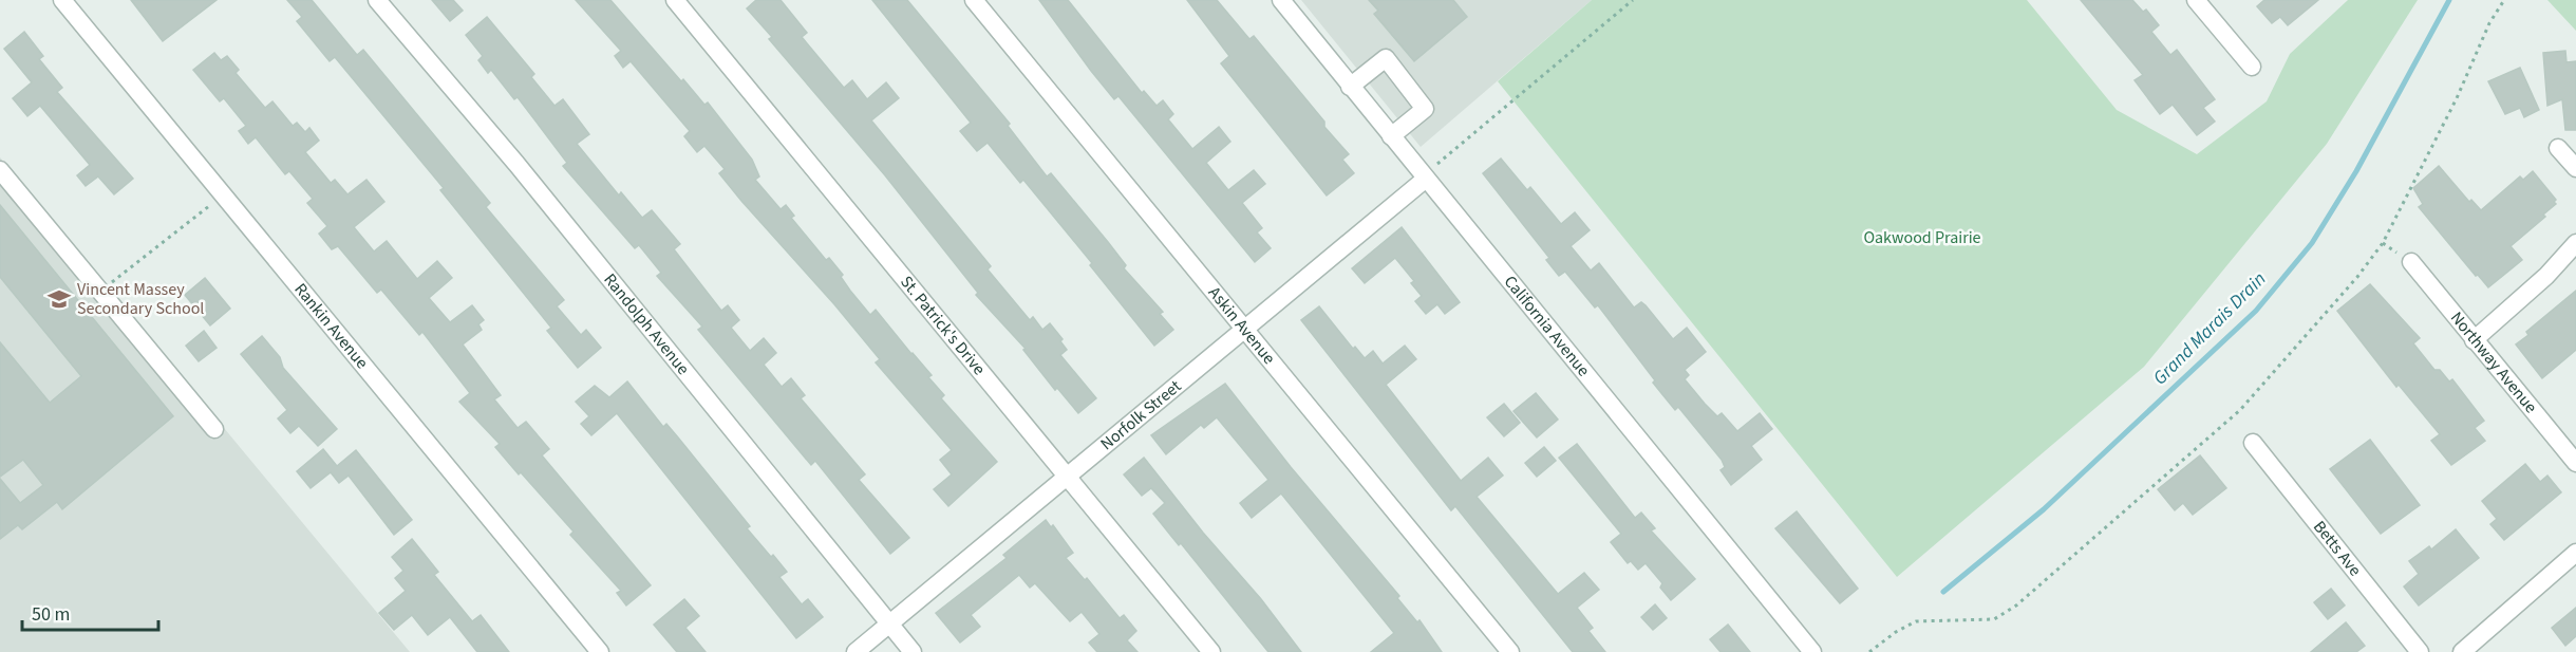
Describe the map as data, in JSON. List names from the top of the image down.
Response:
{
  "streets": {
    "street": [
      "Randolph Avenue",
      "Rankin Avenue",
      "St. Patrick's Drive",
      "Askin Avenue",
      "California Avenue",
      "Northway Avenue",
      "Norfolk Street",
      "Betts Ave"
    ]
  },
  "crossings": [
    ["Randolph Avenue", "Norfolk Street"],
    ["St. Patrick's Drive", "Norfolk Street"],
    ["Askin Avenue", "Norfolk Street"],
    ["California Avenue", "Norfolk Street"]
  ],
  "water": ["Grand Marais Drain"],
  "parks": ["Oakwood Prairie"],
  "places": {
    "school or university": ["Vincent Massey Secondary School"]
  },
  "scale_bar": "50 m"
}
